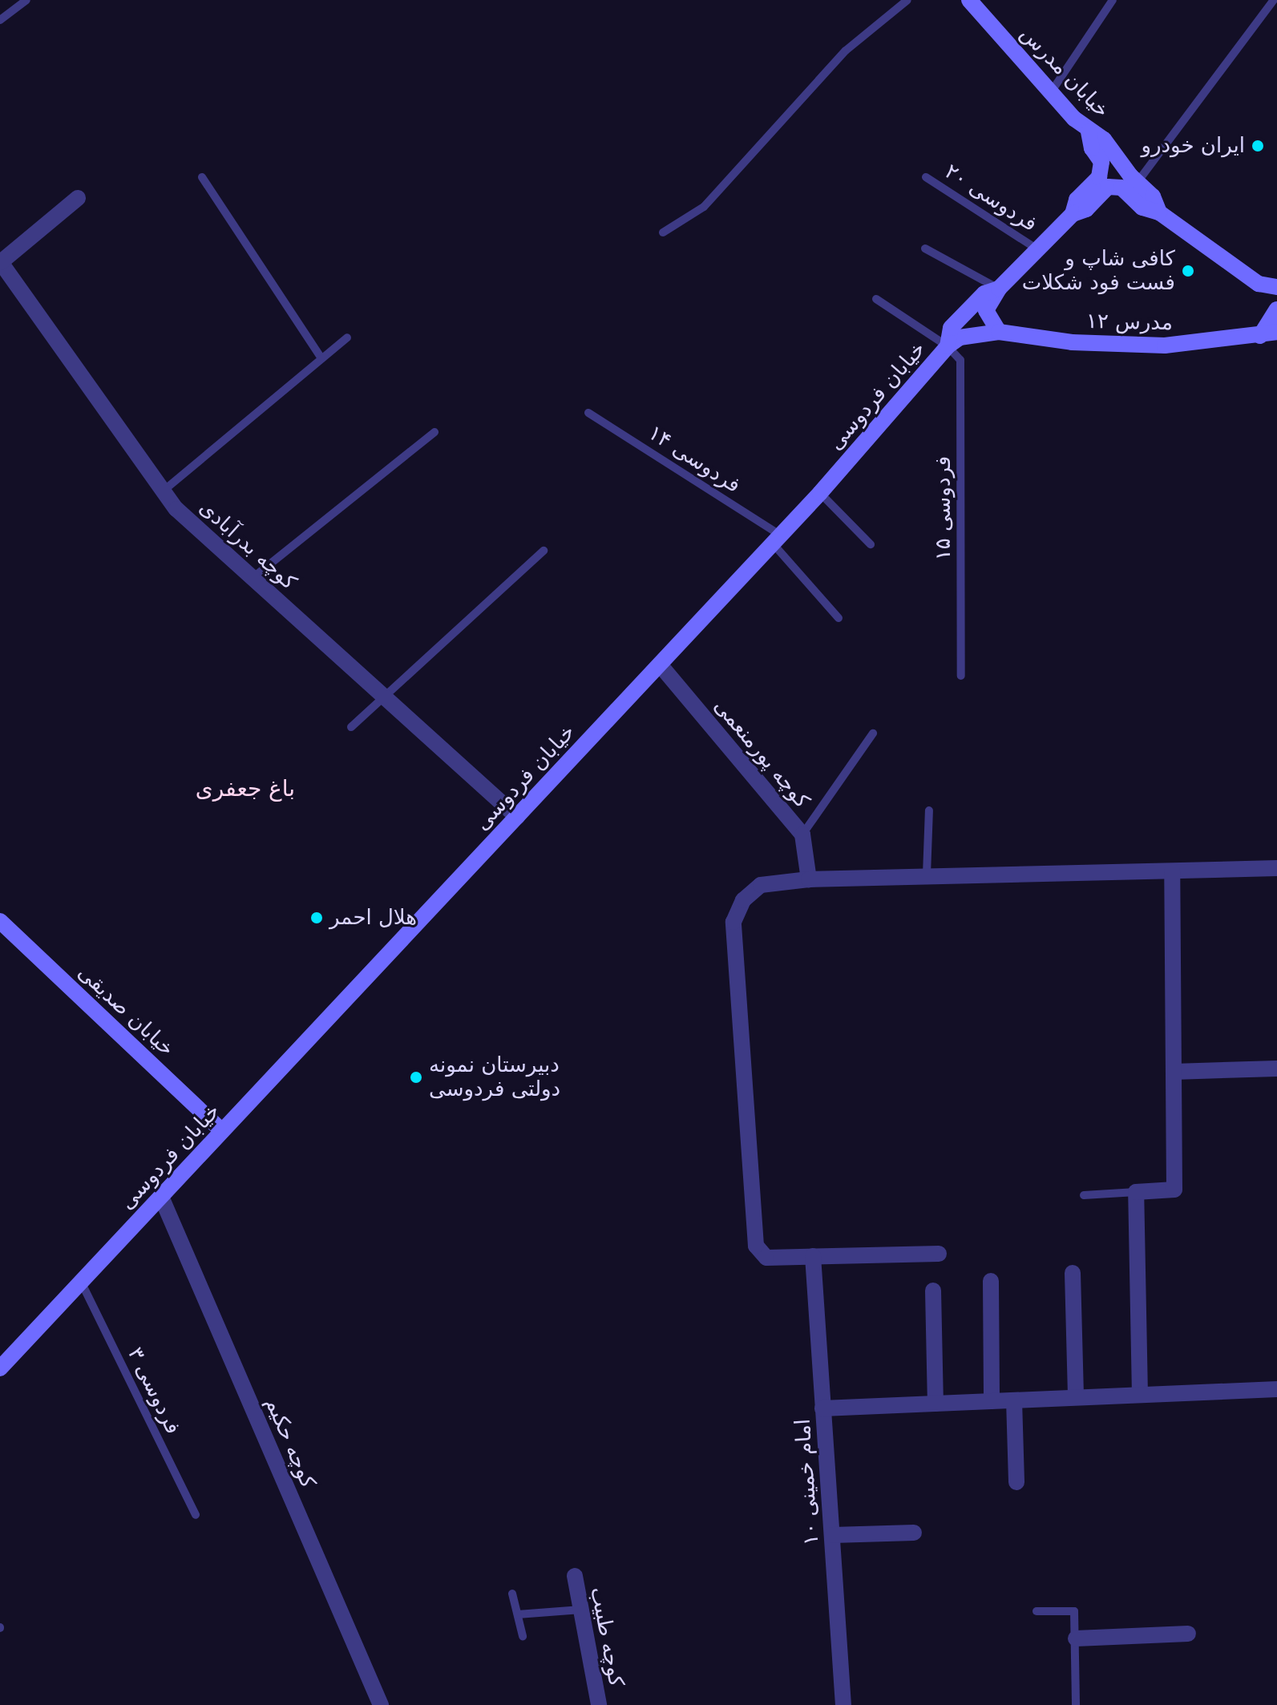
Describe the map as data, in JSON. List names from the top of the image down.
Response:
{
  "streets": {
    "street": [
      "خیابان مدرس",
      "مدرس ۱۲",
      "خیابان فردوسی",
      "کوچه بدرآبادی",
      "کوچه پورمنعمی",
      "خیابان صدیقی",
      "کوچه حکیم",
      "امام خمینی ۱۰",
      "کوچه طبیب"
    ],
    "lane": [
      "فردوسی ۲۰",
      "فردوسی ۱۴",
      "فردوسی ۱۵",
      "فردوسی ۳"
    ]
  },
  "crossings": [
    ["فردوسی ۲۰", "خیابان فردوسی"],
    ["مدرس ۱۲", "خیابان فردوسی"],
    ["مدرس ۱۲", "فردوسی ۱۵"],
    ["خیابان فردوسی", "فردوسی ۱۴"],
    ["خیابان فردوسی", "فردوسی ۱۵"],
    ["خیابان فردوسی", "کوچه بدرآبادی"],
    ["خیابان فردوسی", "کوچه پورمنعمی"],
    ["خیابان فردوسی", "خیابان صدیقی"],
    ["خیابان فردوسی", "فردوسی ۳"],
    ["خیابان فردوسی", "کوچه حکیم"]
  ],
  "districts": ["باغ جعفری"],
  "places": [
    "ایران خودرو",
    "کافی شاپ و فست فود شکلات",
    "هلال احمر",
    "دبیرستان نمونه دولتی فردوسی"
  ]
}
